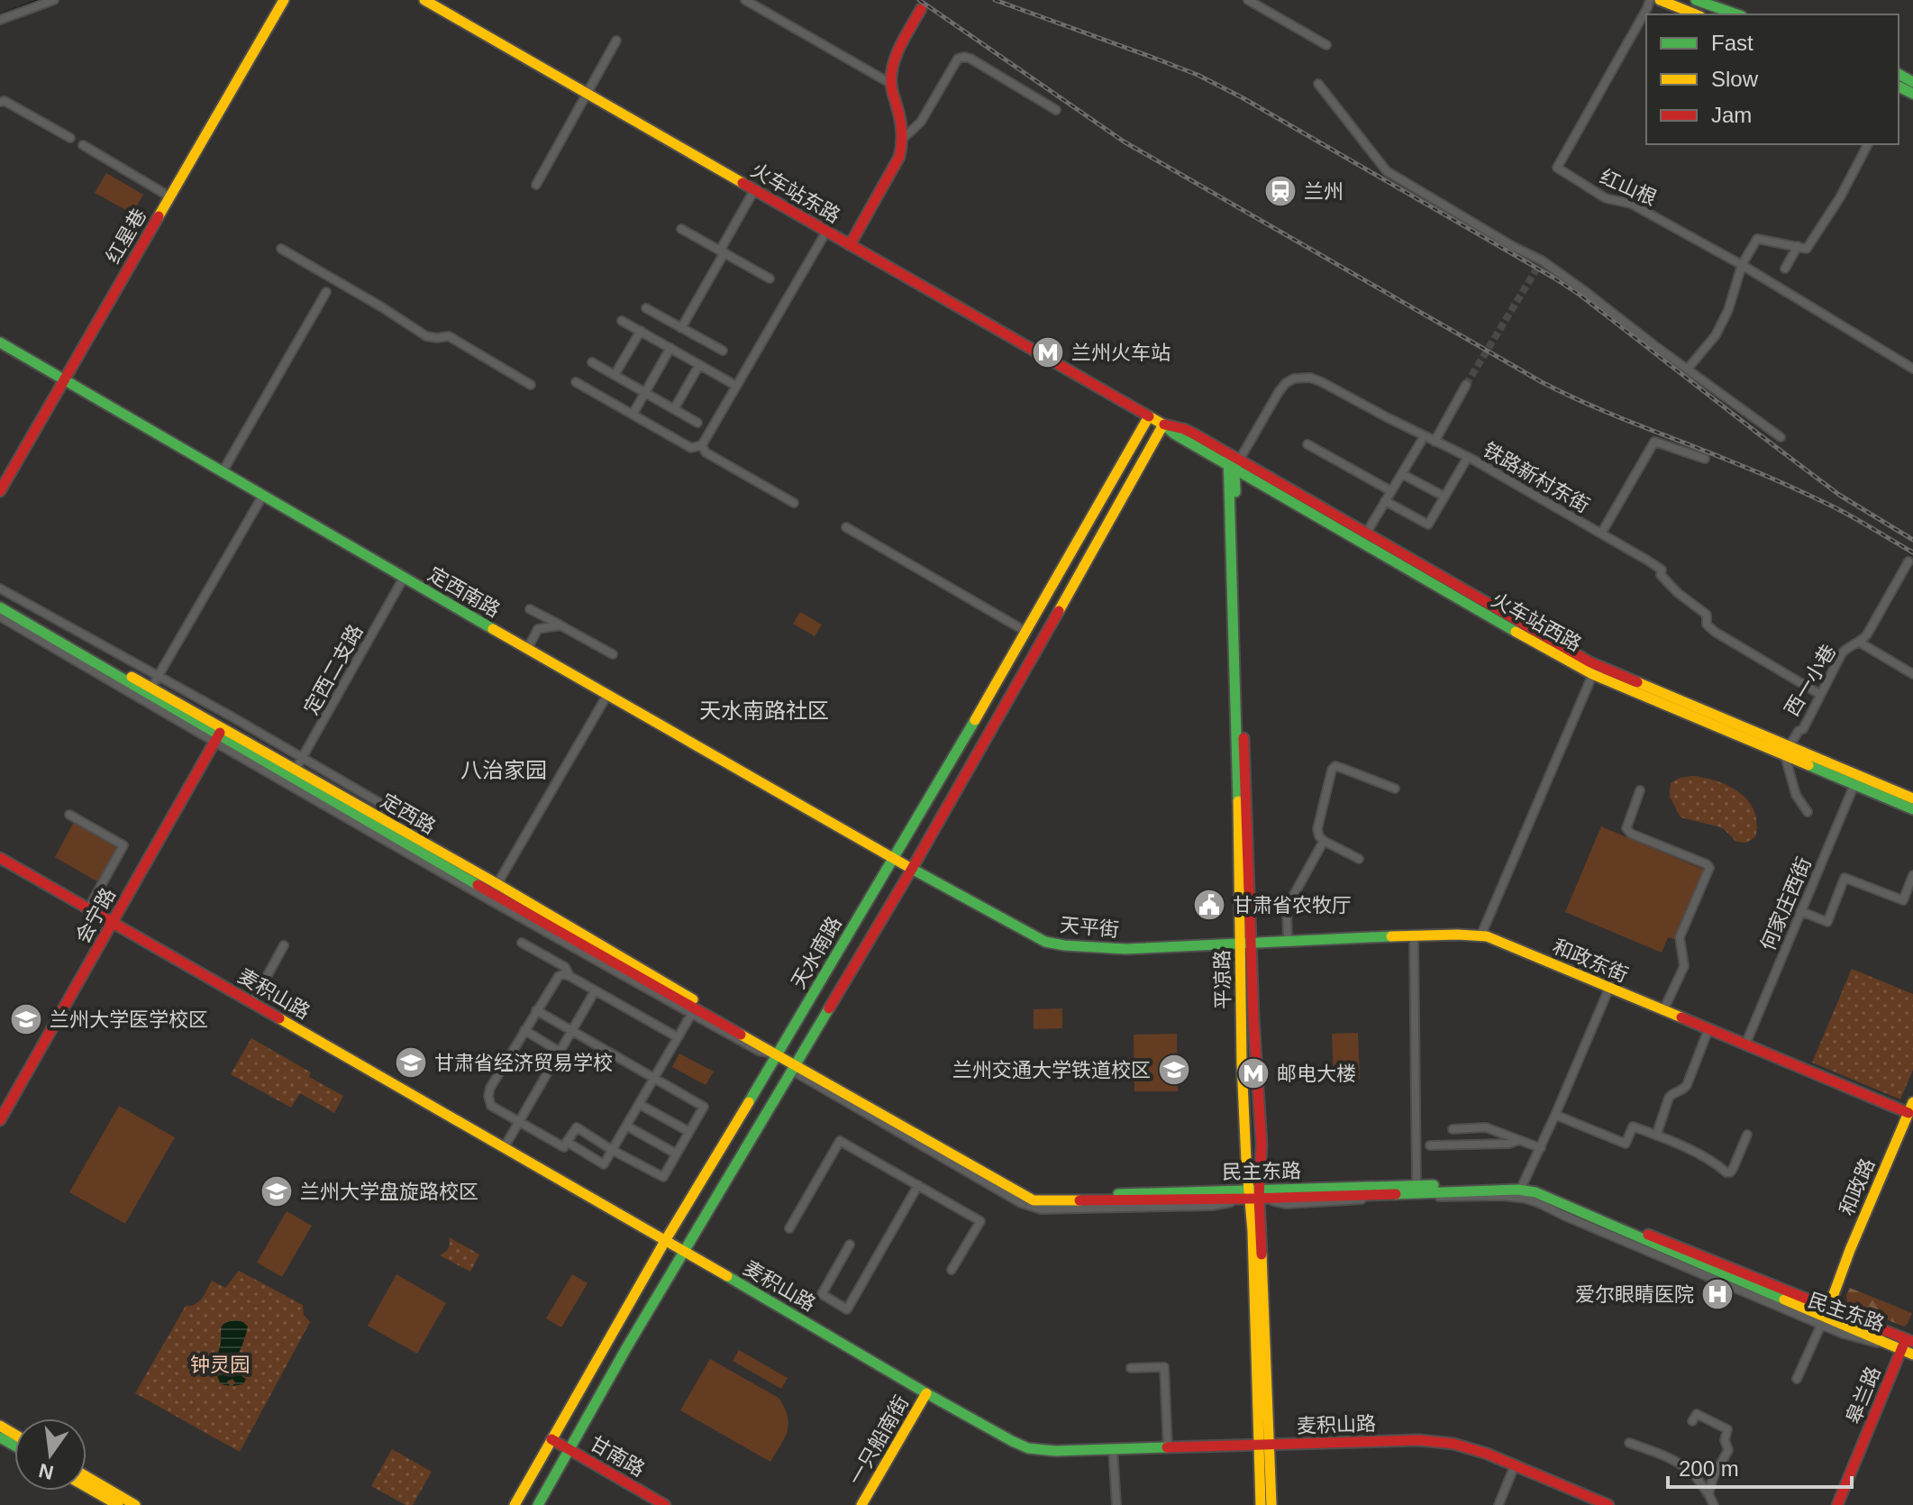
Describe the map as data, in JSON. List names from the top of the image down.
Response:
{
  "streets": {
    "main road": [
      "火车站东路",
      "红星巷",
      "定西南路",
      "火车站西路",
      "定西路",
      "会宁路",
      "天平街",
      "天水南路",
      "和政东街",
      "平凉路",
      "麦积山路",
      "民主东路",
      "和政路",
      "皋兰路",
      "一只船南街",
      "甘南路"
    ],
    "street": [
      "红山根",
      "铁路新村东街",
      "定西二支路",
      "西一小巷",
      "何家庄西街"
    ]
  },
  "crossings": [
    ["火车站东路", "火车站西路"],
    ["火车站东路", "天水南路"],
    ["红星巷", "定西南路"],
    ["铁路新村东街", "火车站西路"],
    ["铁路新村东街", "西一小巷"],
    ["铁路新村东街", "平凉路"],
    ["定西南路", "定西二支路"],
    ["定西南路", "天平街"],
    ["定西南路", "天水南路"],
    ["火车站西路", "西一小巷"],
    ["火车站西路", "何家庄西街"],
    ["火车站西路", "天水南路"],
    ["火车站西路", "平凉路"],
    ["定西二支路", "定西路"],
    ["定西路", "会宁路"],
    ["定西路", "天水南路"],
    ["定西路", "民主东路"],
    ["何家庄西街", "和政东街"],
    ["会宁路", "麦积山路"],
    ["天平街", "天水南路"],
    ["天平街", "和政东街"],
    ["天平街", "平凉路"],
    ["天水南路", "麦积山路"],
    ["天水南路", "民主东路"],
    ["天水南路", "甘南路"],
    ["和政东街", "平凉路"],
    ["和政东街", "和政路"],
    ["平凉路", "麦积山路"],
    ["平凉路", "民主东路"],
    ["麦积山路", "一只船南街"],
    ["民主东路", "和政路"],
    ["民主东路", "皋兰路"]
  ],
  "districts": ["天水南路社区", "八治家园"],
  "parks": ["钟灵园"],
  "places": {
    "station": ["兰州"],
    "metro station": ["兰州火车站", "邮电大楼"],
    "public building": ["甘肃省农牧厅"],
    "school or university": [
      "兰州大学医学校区",
      "甘肃省经济贸易学校",
      "兰州交通大学铁道校区",
      "兰州大学盘旋路校区"
    ],
    "hospital": ["爱尔眼睛医院"]
  },
  "legend": ["Fast", "Slow", "Jam"],
  "scale_bar": "200 m",
  "north": "bottom"
}
